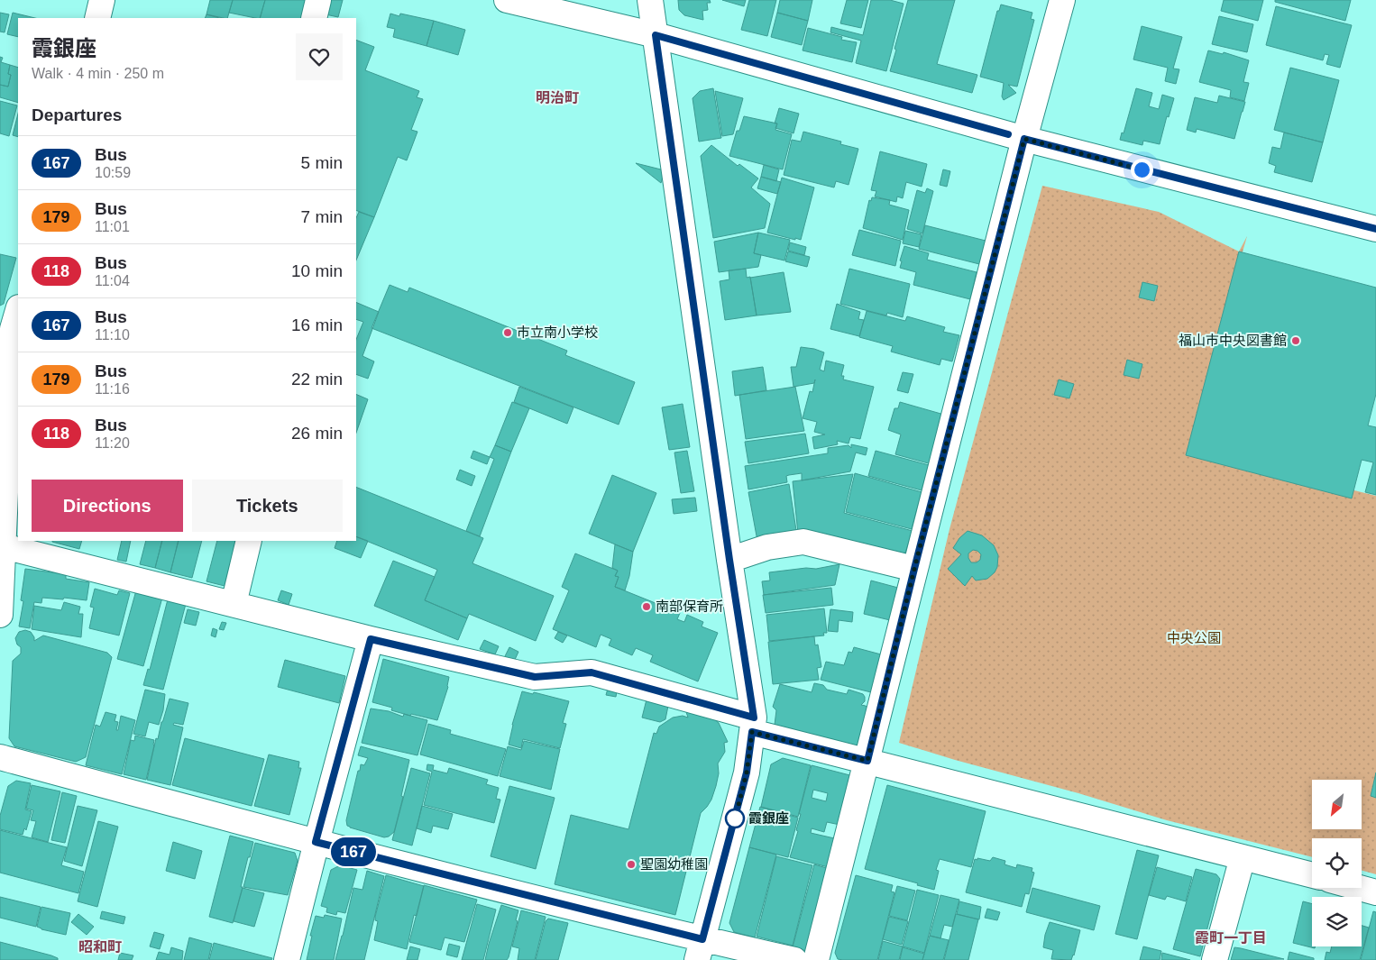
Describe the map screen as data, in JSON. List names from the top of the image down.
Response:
{
  "districts": ["明治町", "霞町一丁目", "昭和町"],
  "parks": ["中央公園"],
  "places": [
    "市立南小学校",
    "福山市中央図書館",
    "南部保育所",
    "霞銀座",
    "聖園幼稚園"
  ],
  "lines": ["bus line 167"],
  "north": "bottom left",
  "page": {
    "on_map": "167",
    "heading": [
      ["霞銀座", "Walk · 4 min · 250 m"],
      "Departures"
    ],
    "list": [
      {
        "mark": "167",
        "name": "Bus",
        "note": "10:59",
        "value": "5 min"
      },
      {
        "mark": "179",
        "name": "Bus",
        "note": "11:01",
        "value": "7 min"
      },
      {
        "mark": "118",
        "name": "Bus",
        "note": "11:04",
        "value": "10 min"
      },
      {
        "mark": "167",
        "name": "Bus",
        "note": "11:10",
        "value": "16 min"
      },
      {
        "mark": "179",
        "name": "Bus",
        "note": "11:16",
        "value": "22 min"
      },
      {
        "mark": "118",
        "name": "Bus",
        "note": "11:20",
        "value": "26 min"
      }
    ],
    "buttons": ["Directions", "Tickets"]
  }
}
